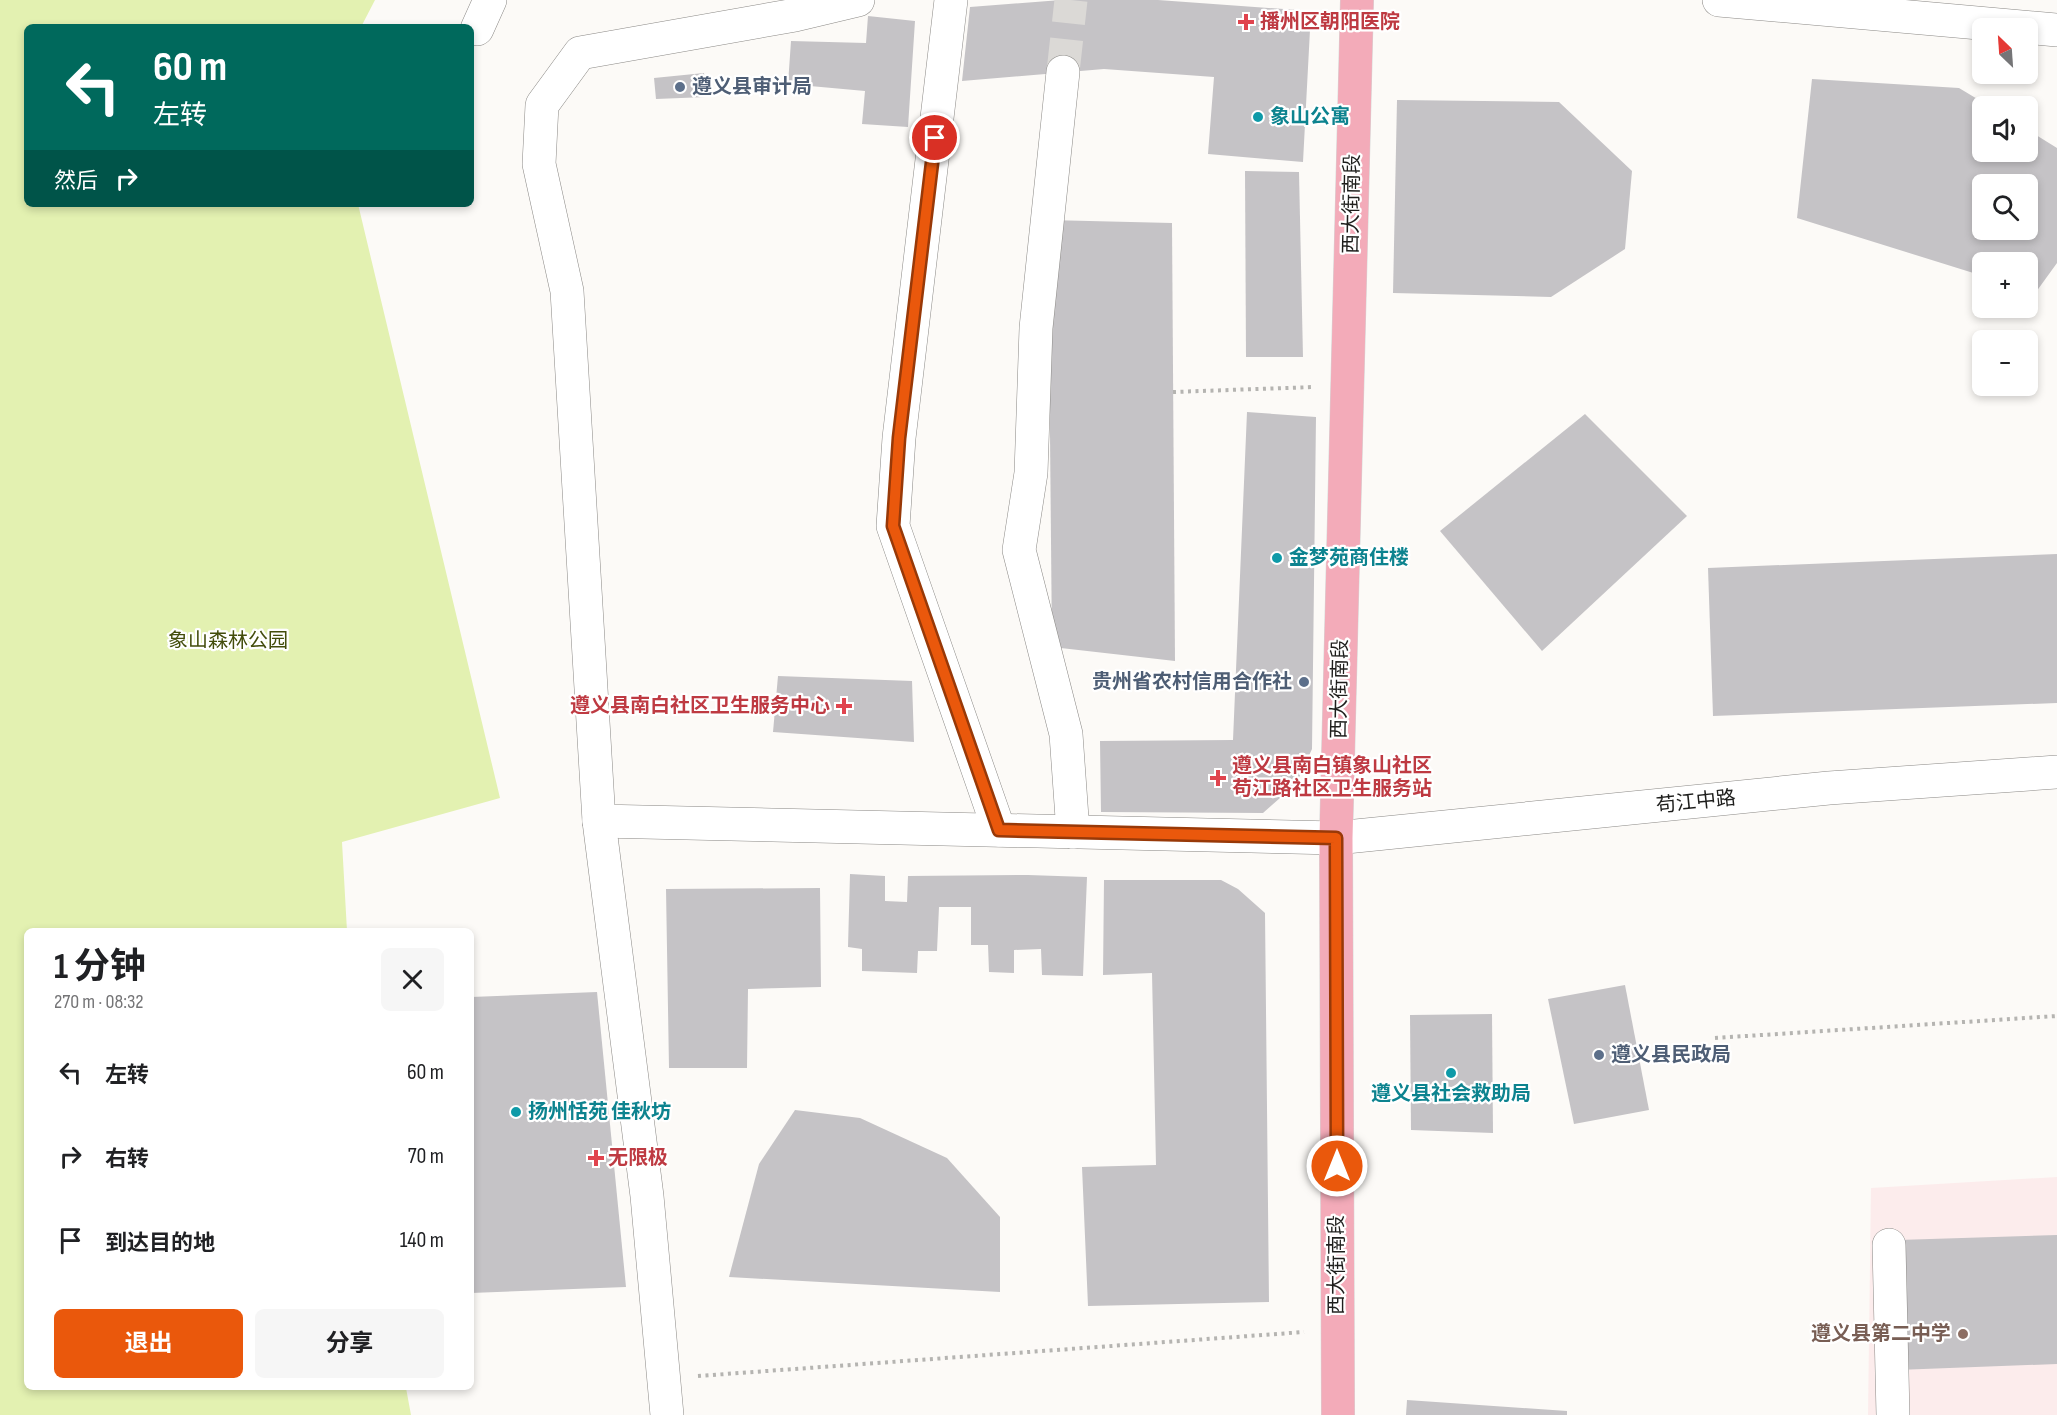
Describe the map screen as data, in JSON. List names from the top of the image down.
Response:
{
  "streets": {
    "main road": ["西大街南段"],
    "street": ["苟江中路"]
  },
  "crossings": [
    ["西大街南段", "苟江中路"]
  ],
  "parks": ["象山森林公园"],
  "places": {
    "health": [
      "播州区朝阳医院",
      "遵义县南白社区卫生服务中心",
      "遵义县南白镇象山社区 苟江路社区卫生服务站",
      "无限极"
    ],
    "other": [
      "遵义县审计局",
      "象山公寓",
      "金梦苑商住楼",
      "贵州省农村信用合作社",
      "遵义县民政局",
      "遵义县社会救助局",
      "扬州恬苑 佳秋坊",
      "遵义县第二中学"
    ]
  },
  "north": "top left",
  "page": {
    "map_buttons": ["+", "−"],
    "turn": ["60 m", "左转"],
    "then": "然后",
    "heading": ["1 分钟", "270 m · 08:32"],
    "list": [
      {
        "name": "左转",
        "value": "60 m"
      },
      {
        "name": "右转",
        "value": "70 m"
      },
      {
        "name": "到达目的地",
        "value": "140 m"
      }
    ],
    "buttons": ["退出", "分享"]
  }
}
